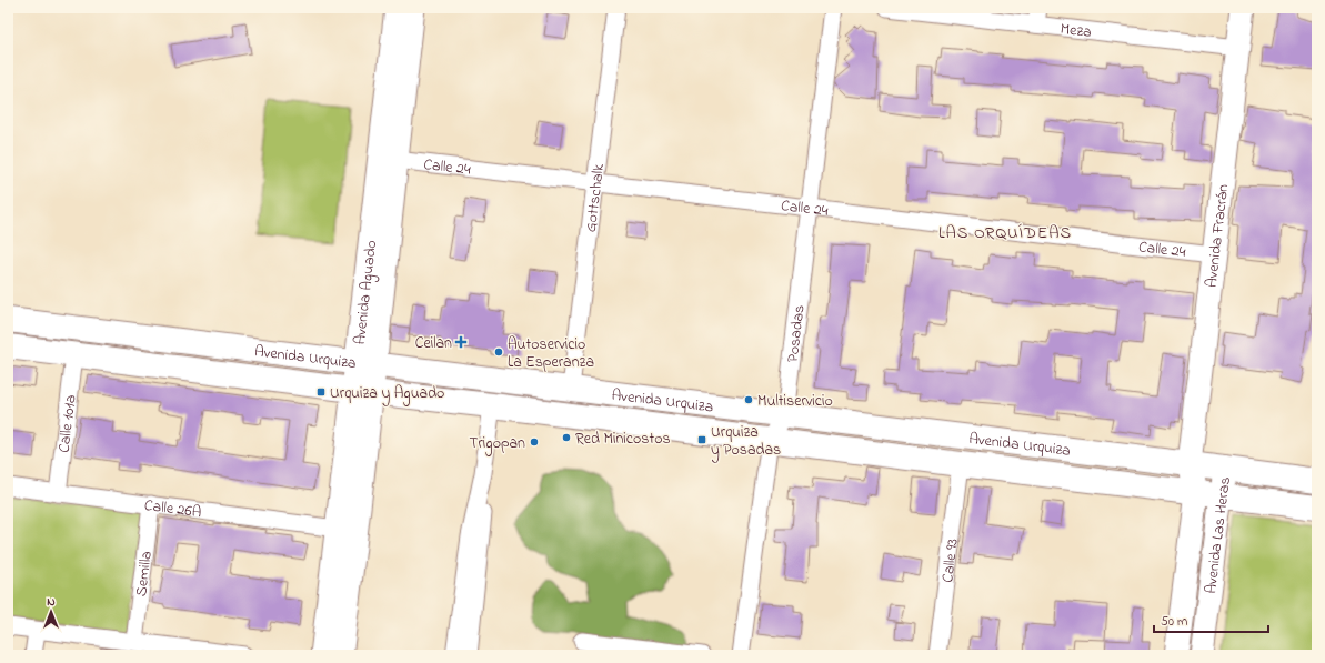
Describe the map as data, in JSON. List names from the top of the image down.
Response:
{
  "streets": {
    "main road": [
      "Avenida Fracrán",
      "Avenida Aguado",
      "Avenida Urquiza",
      "Avenida Las Heras"
    ],
    "street": [
      "Meza",
      "Calle 24",
      "Gottschalk",
      "Posadas",
      "Calle 101a",
      "Calle 26A",
      "Calle 93",
      "Semilla"
    ]
  },
  "crossings": [
    ["Meza", "Avenida Fracrán"],
    ["Calle 24", "Gottschalk"],
    ["Calle 24", "Avenida Fracrán"],
    ["Calle 24", "Avenida Aguado"],
    ["Calle 24", "Posadas"],
    ["Gottschalk", "Avenida Urquiza"],
    ["Avenida Fracrán", "Avenida Urquiza"],
    ["Avenida Fracrán", "Avenida Las Heras"],
    ["Avenida Aguado", "Avenida Urquiza"],
    ["Avenida Aguado", "Calle 26A"],
    ["Posadas", "Avenida Urquiza"],
    ["Avenida Urquiza", "Calle 101a"],
    ["Avenida Urquiza", "Avenida Las Heras"],
    ["Avenida Urquiza", "Calle 93"],
    ["Calle 101a", "Calle 26A"],
    ["Calle 26A", "Semilla"]
  ],
  "districts": ["LAS ORQUÍDEAS"],
  "places": {
    "health": ["Ceilan"],
    "other": [
      "Autoservicio La Esperanza",
      "Multiservicio",
      "Red Minicostos",
      "Trigopan"
    ],
    "transit": ["Urquiza y Aguado", "Urquiza y Posadas"]
  },
  "scale_bar": "50 m",
  "north": "top"
}
